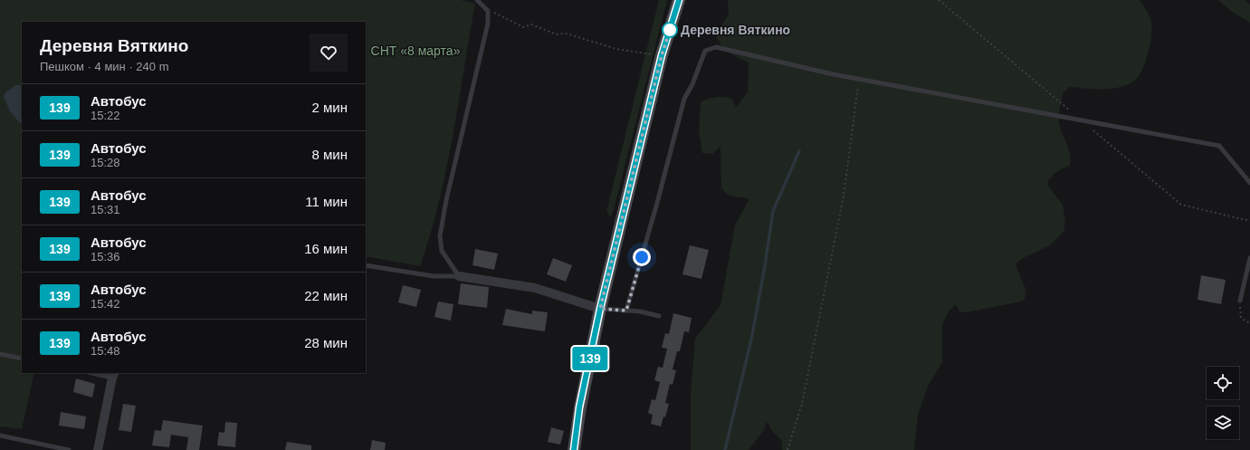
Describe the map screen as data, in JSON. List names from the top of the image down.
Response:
{
  "parks": ["СНТ «8 марта»"],
  "places": ["Деревня Вяткино"],
  "lines": ["bus line 139"],
  "page": {
    "on_map": "139",
    "heading": ["Деревня Вяткино", "Пешком · 4 мин · 240 m"],
    "list": [
      {
        "mark": "139",
        "name": "Автобус",
        "note": "15:22",
        "value": "2 мин"
      },
      {
        "mark": "139",
        "name": "Автобус",
        "note": "15:28",
        "value": "8 мин"
      },
      {
        "mark": "139",
        "name": "Автобус",
        "note": "15:31",
        "value": "11 мин"
      },
      {
        "mark": "139",
        "name": "Автобус",
        "note": "15:36",
        "value": "16 мин"
      },
      {
        "mark": "139",
        "name": "Автобус",
        "note": "15:42",
        "value": "22 мин"
      },
      {
        "mark": "139",
        "name": "Автобус",
        "note": "15:48",
        "value": "28 мин"
      }
    ]
  }
}
